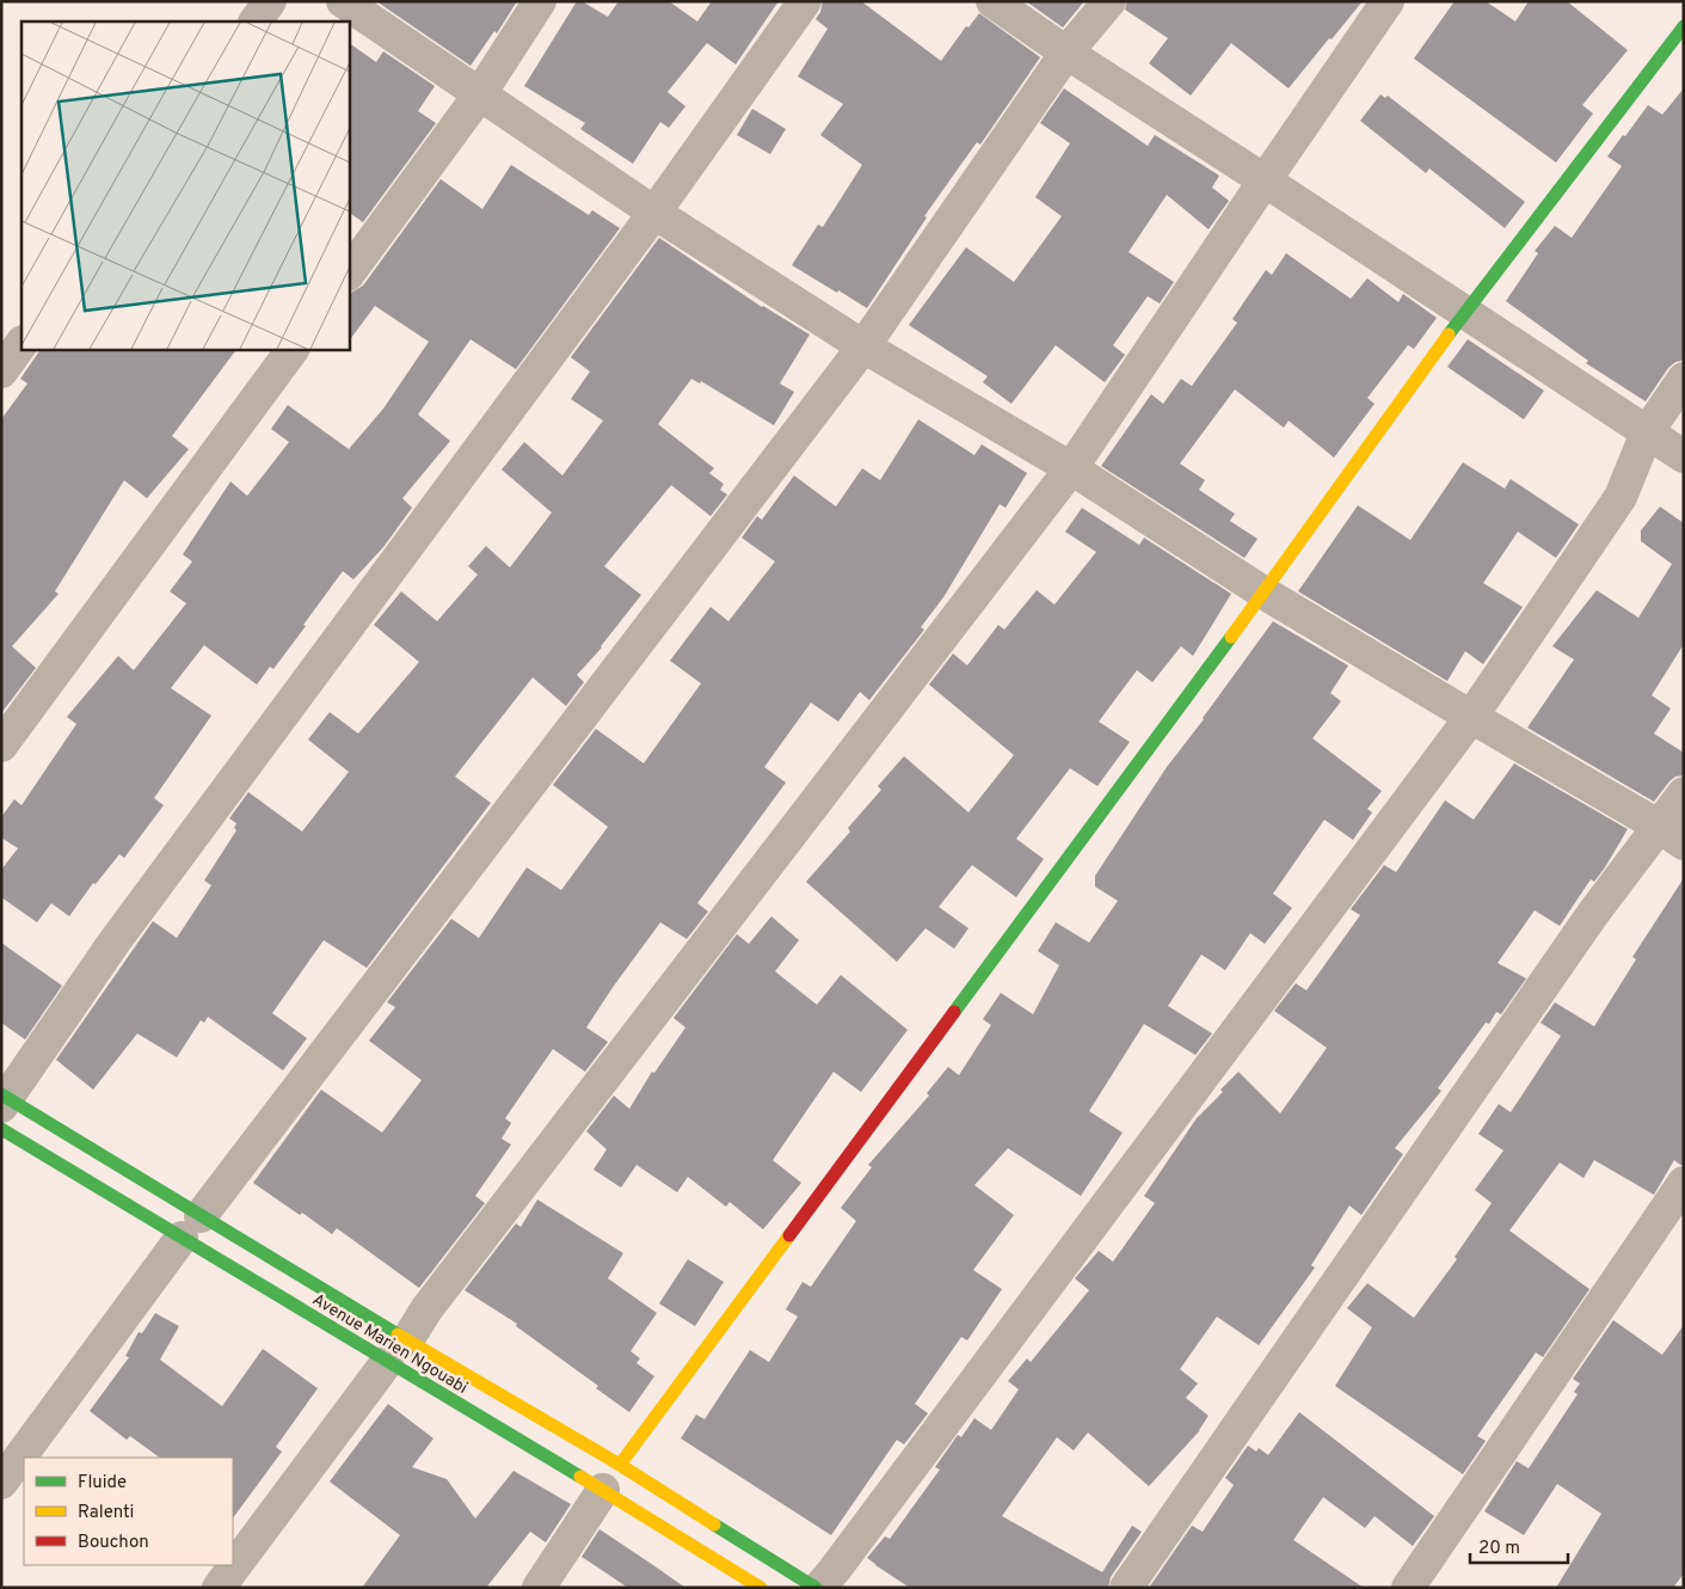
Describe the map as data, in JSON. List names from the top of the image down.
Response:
{
  "streets": {
    "main road": ["Avenue Marien Ngouabi"]
  },
  "legend": ["Fluide", "Ralenti", "Bouchon"],
  "scale_bar": "20 m"
}
